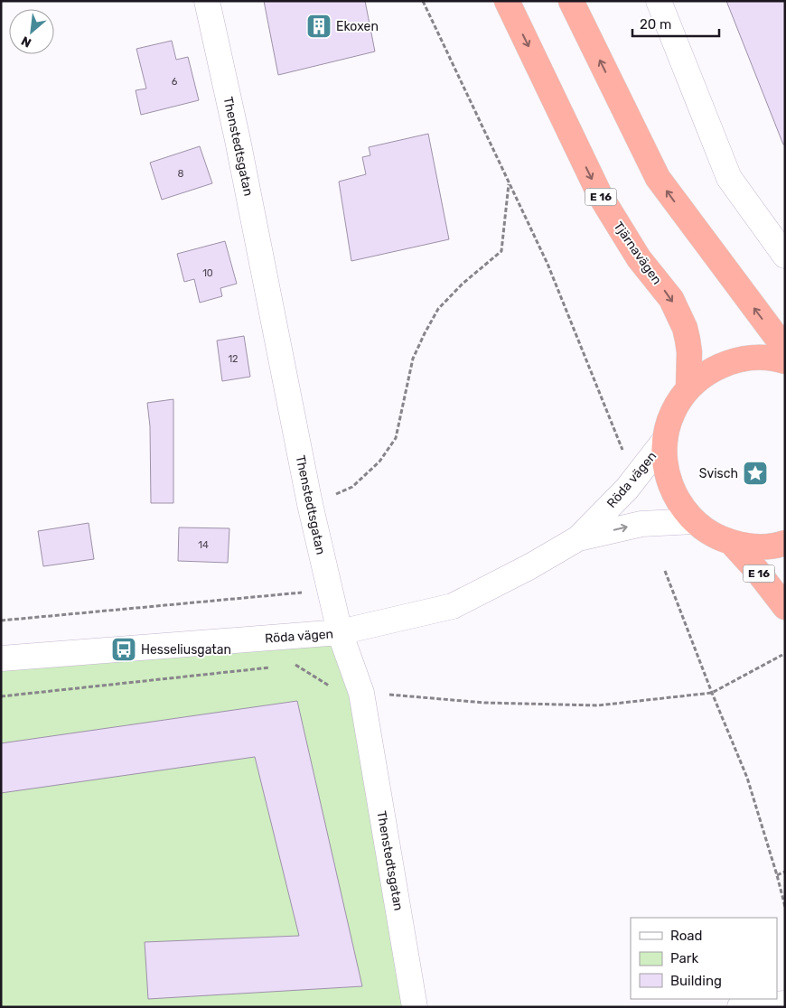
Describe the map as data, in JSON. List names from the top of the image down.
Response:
{
  "streets": {
    "highway": ["E 16", "Tjärnavägen"],
    "street": ["Thenstedtsgatan", "Röda vägen"]
  },
  "crossings": [
    ["Thenstedtsgatan", "Röda vägen"]
  ],
  "places": {
    "building": ["Ekoxen"],
    "place": ["Svisch"],
    "bus stop": ["Hesseliusgatan"]
  },
  "house_numbers": [
    "6",
    "8",
    "10",
    "12",
    "14"
  ],
  "legend": ["Road", "Park", "Building"],
  "scale_bar": "20 m",
  "north": "bottom left"
}
